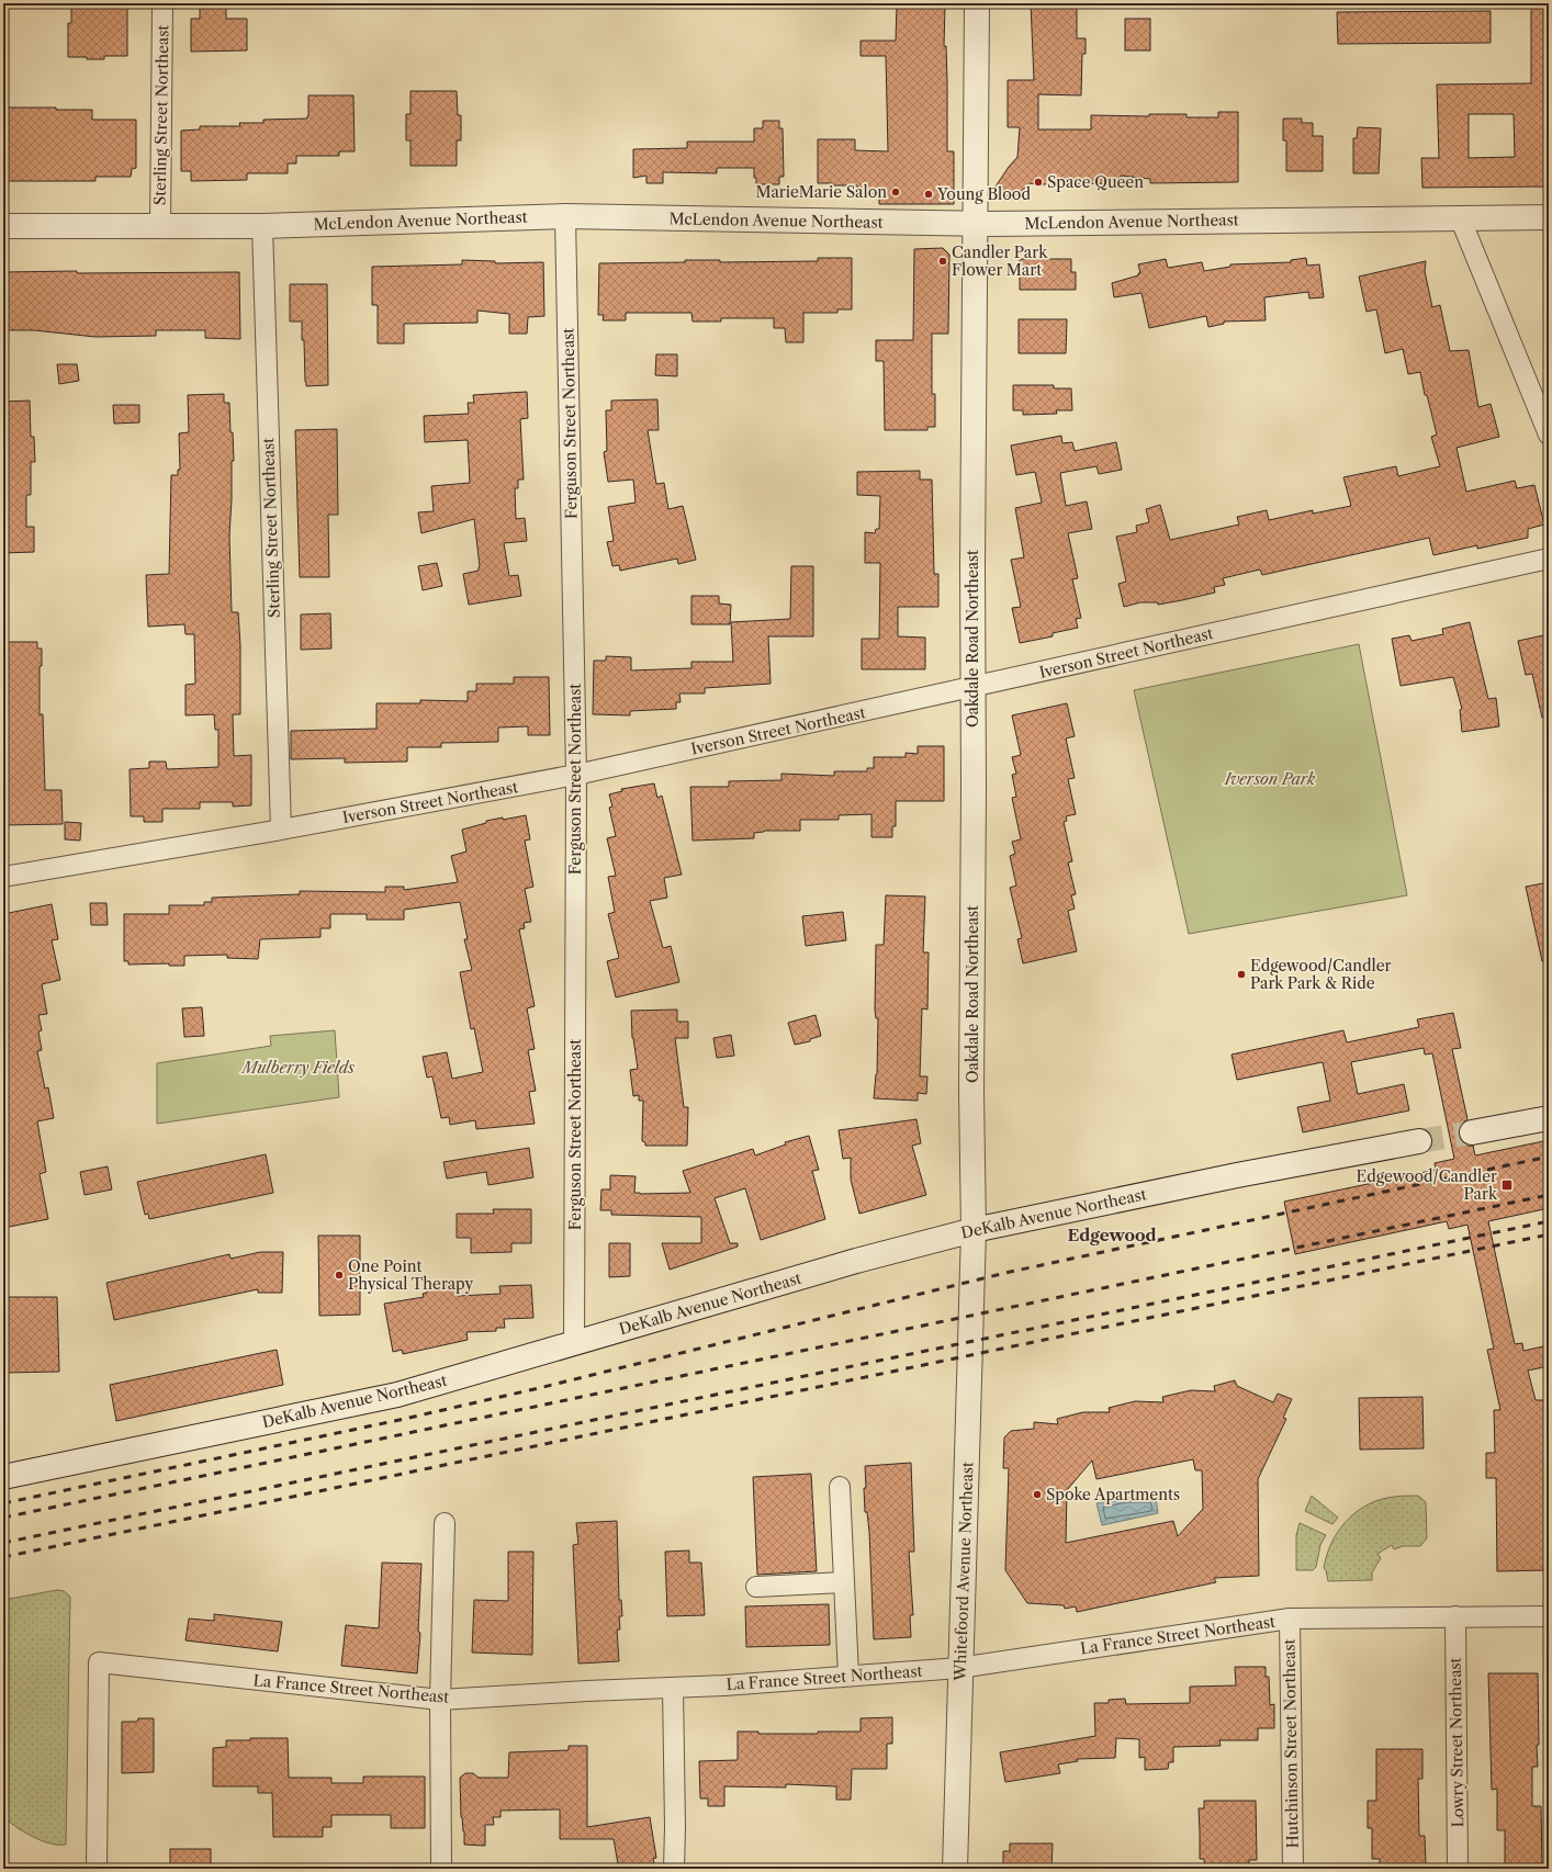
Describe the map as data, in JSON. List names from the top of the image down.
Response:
{
  "streets": {
    "street": [
      "Sterling Street Northeast",
      "McLendon Avenue Northeast",
      "Ferguson Street Northeast",
      "Oakdale Road Northeast",
      "Iverson Street Northeast",
      "DeKalb Avenue Northeast",
      "Whitefoord Avenue Northeast",
      "La France Street Northeast",
      "Lowry Street Northeast",
      "Hutchinson Street Northeast"
    ]
  },
  "crossings": [
    ["Sterling Street Northeast", "McLendon Avenue Northeast"],
    ["Sterling Street Northeast", "Iverson Street Northeast"],
    ["McLendon Avenue Northeast", "Ferguson Street Northeast"],
    ["McLendon Avenue Northeast", "Oakdale Road Northeast"],
    ["Ferguson Street Northeast", "Iverson Street Northeast"],
    ["Ferguson Street Northeast", "DeKalb Avenue Northeast"],
    ["Oakdale Road Northeast", "Iverson Street Northeast"],
    ["Oakdale Road Northeast", "DeKalb Avenue Northeast"],
    ["Oakdale Road Northeast", "Whitefoord Avenue Northeast"],
    ["Whitefoord Avenue Northeast", "La France Street Northeast"],
    ["La France Street Northeast", "Lowry Street Northeast"],
    ["La France Street Northeast", "Hutchinson Street Northeast"]
  ],
  "districts": ["Edgewood"],
  "parks": ["Iverson Park", "Mulberry Fields"],
  "places": {
    "other": [
      "Space Queen",
      "MarieMarie Salon",
      "Young Blood",
      "Candler Park Flower Mart",
      "Edgewood/Candler Park Park & Ride",
      "One Point Physical Therapy",
      "Spoke Apartments"
    ],
    "transit": ["Edgewood/Candler Park"]
  }
}
